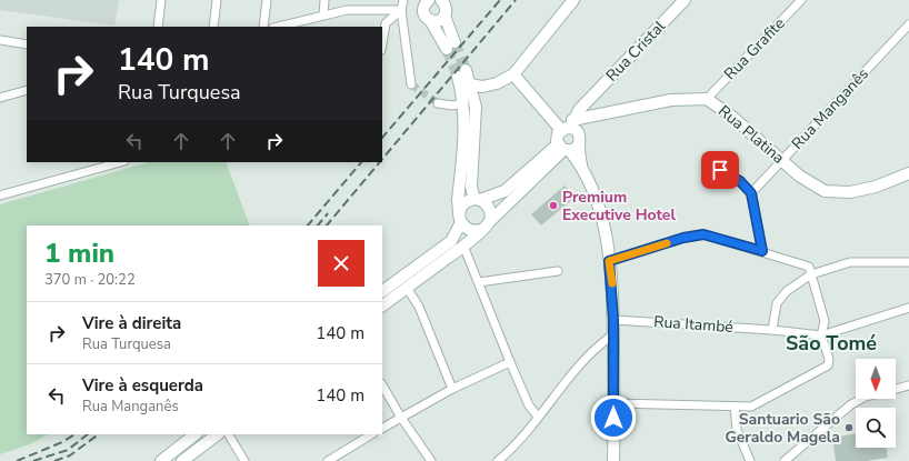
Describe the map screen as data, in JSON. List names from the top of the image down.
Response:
{
  "streets": {
    "street": [
      "Rua Grafite",
      "Rua Cristal",
      "Rua Manganês",
      "Rua Platina",
      "Rua Itambé"
    ]
  },
  "crossings": [
    ["Rua Grafite", "Rua Platina"],
    ["Rua Cristal", "Rua Platina"],
    ["Rua Manganês", "Rua Platina"]
  ],
  "districts": ["São Tomé"],
  "places": ["Premium Executive Hotel", "Santuario São Geraldo Magela"],
  "north": "bottom",
  "page": {
    "turn": ["140 m", "Rua Turquesa"],
    "heading": ["1 min", "370 m · 20:22"],
    "list": [
      {
        "name": "Vire à direita",
        "note": "Rua Turquesa",
        "value": "140 m"
      },
      {
        "name": "Vire à esquerda",
        "note": "Rua Manganês",
        "value": "140 m"
      }
    ]
  }
}
